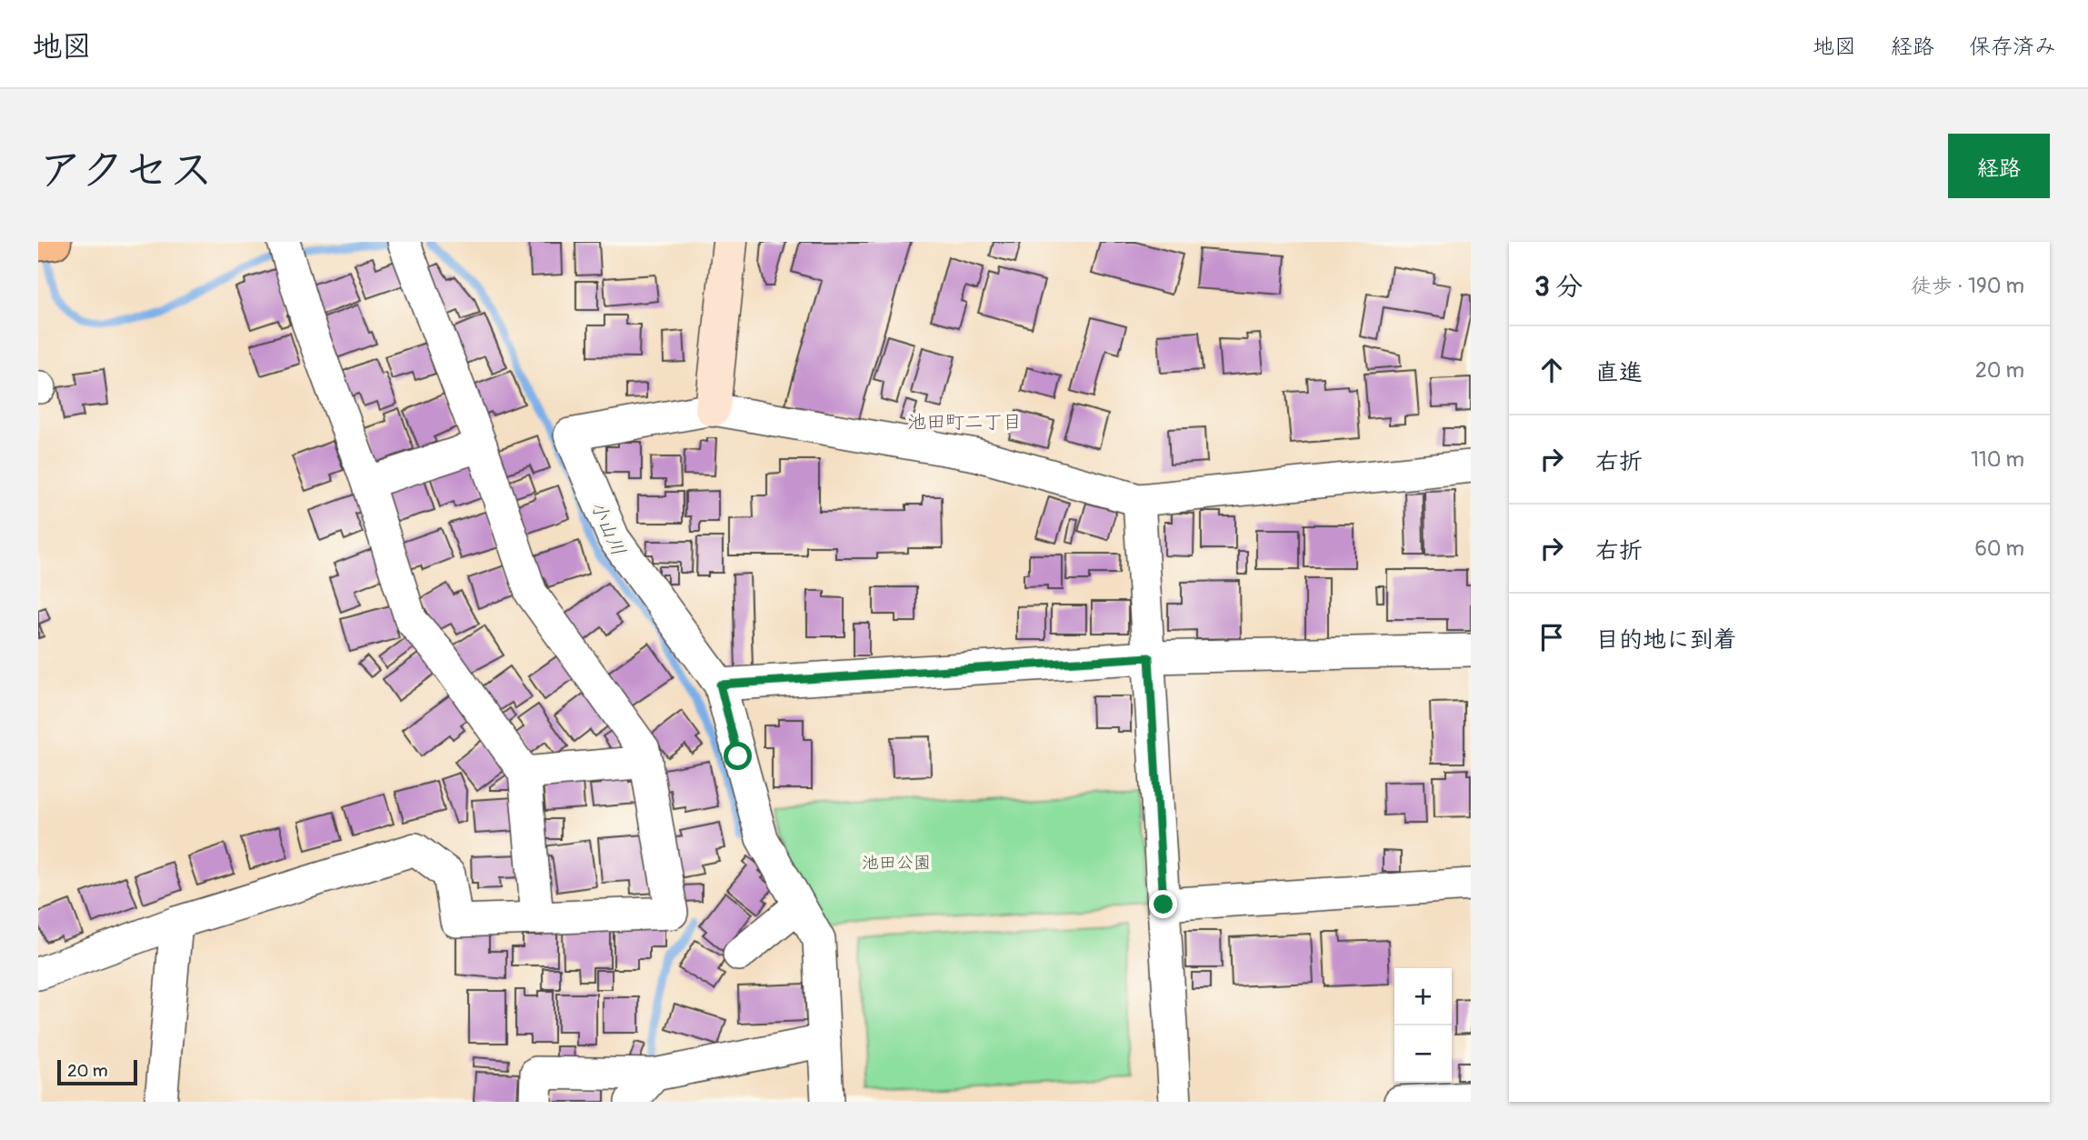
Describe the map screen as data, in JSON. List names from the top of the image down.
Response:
{
  "districts": ["池田町二丁目"],
  "water": ["小山川"],
  "parks": ["池田公園"],
  "scale_bar": "20 m",
  "page": {
    "header": "地図",
    "nav": ["地図", "経路", "保存済み"],
    "title": "アクセス",
    "buttons": "経路",
    "heading": ["3 分", "徒歩 · 190 m"],
    "list": [
      ["直進", "20 m"],
      ["右折", "110 m"],
      ["右折", "60 m"],
      "目的地に到着"
    ],
    "map_buttons": ["+", "−"],
    "scale": "20 m"
  }
}
